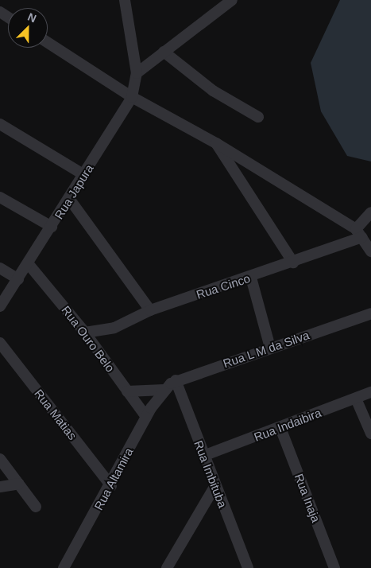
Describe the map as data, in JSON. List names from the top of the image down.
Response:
{
  "streets": {
    "street": [
      "Rua Japura",
      "Rua Cinco",
      "Rua Ouro Belo",
      "Rua L M da Silva",
      "Rua Matias",
      "Rua Indaibira",
      "Rua Imbituba",
      "Rua Altamira",
      "Rua Inaja"
    ]
  },
  "crossings": [
    ["Rua Japura", "Rua Ouro Belo"],
    ["Rua Cinco", "Rua Ouro Belo"],
    ["Rua Ouro Belo", "Rua Altamira"],
    ["Rua L M da Silva", "Rua Imbituba"],
    ["Rua L M da Silva", "Rua Altamira"],
    ["Rua Matias", "Rua Altamira"],
    ["Rua Indaibira", "Rua Imbituba"],
    ["Rua Indaibira", "Rua Inaja"]
  ],
  "north": "top right"
}
